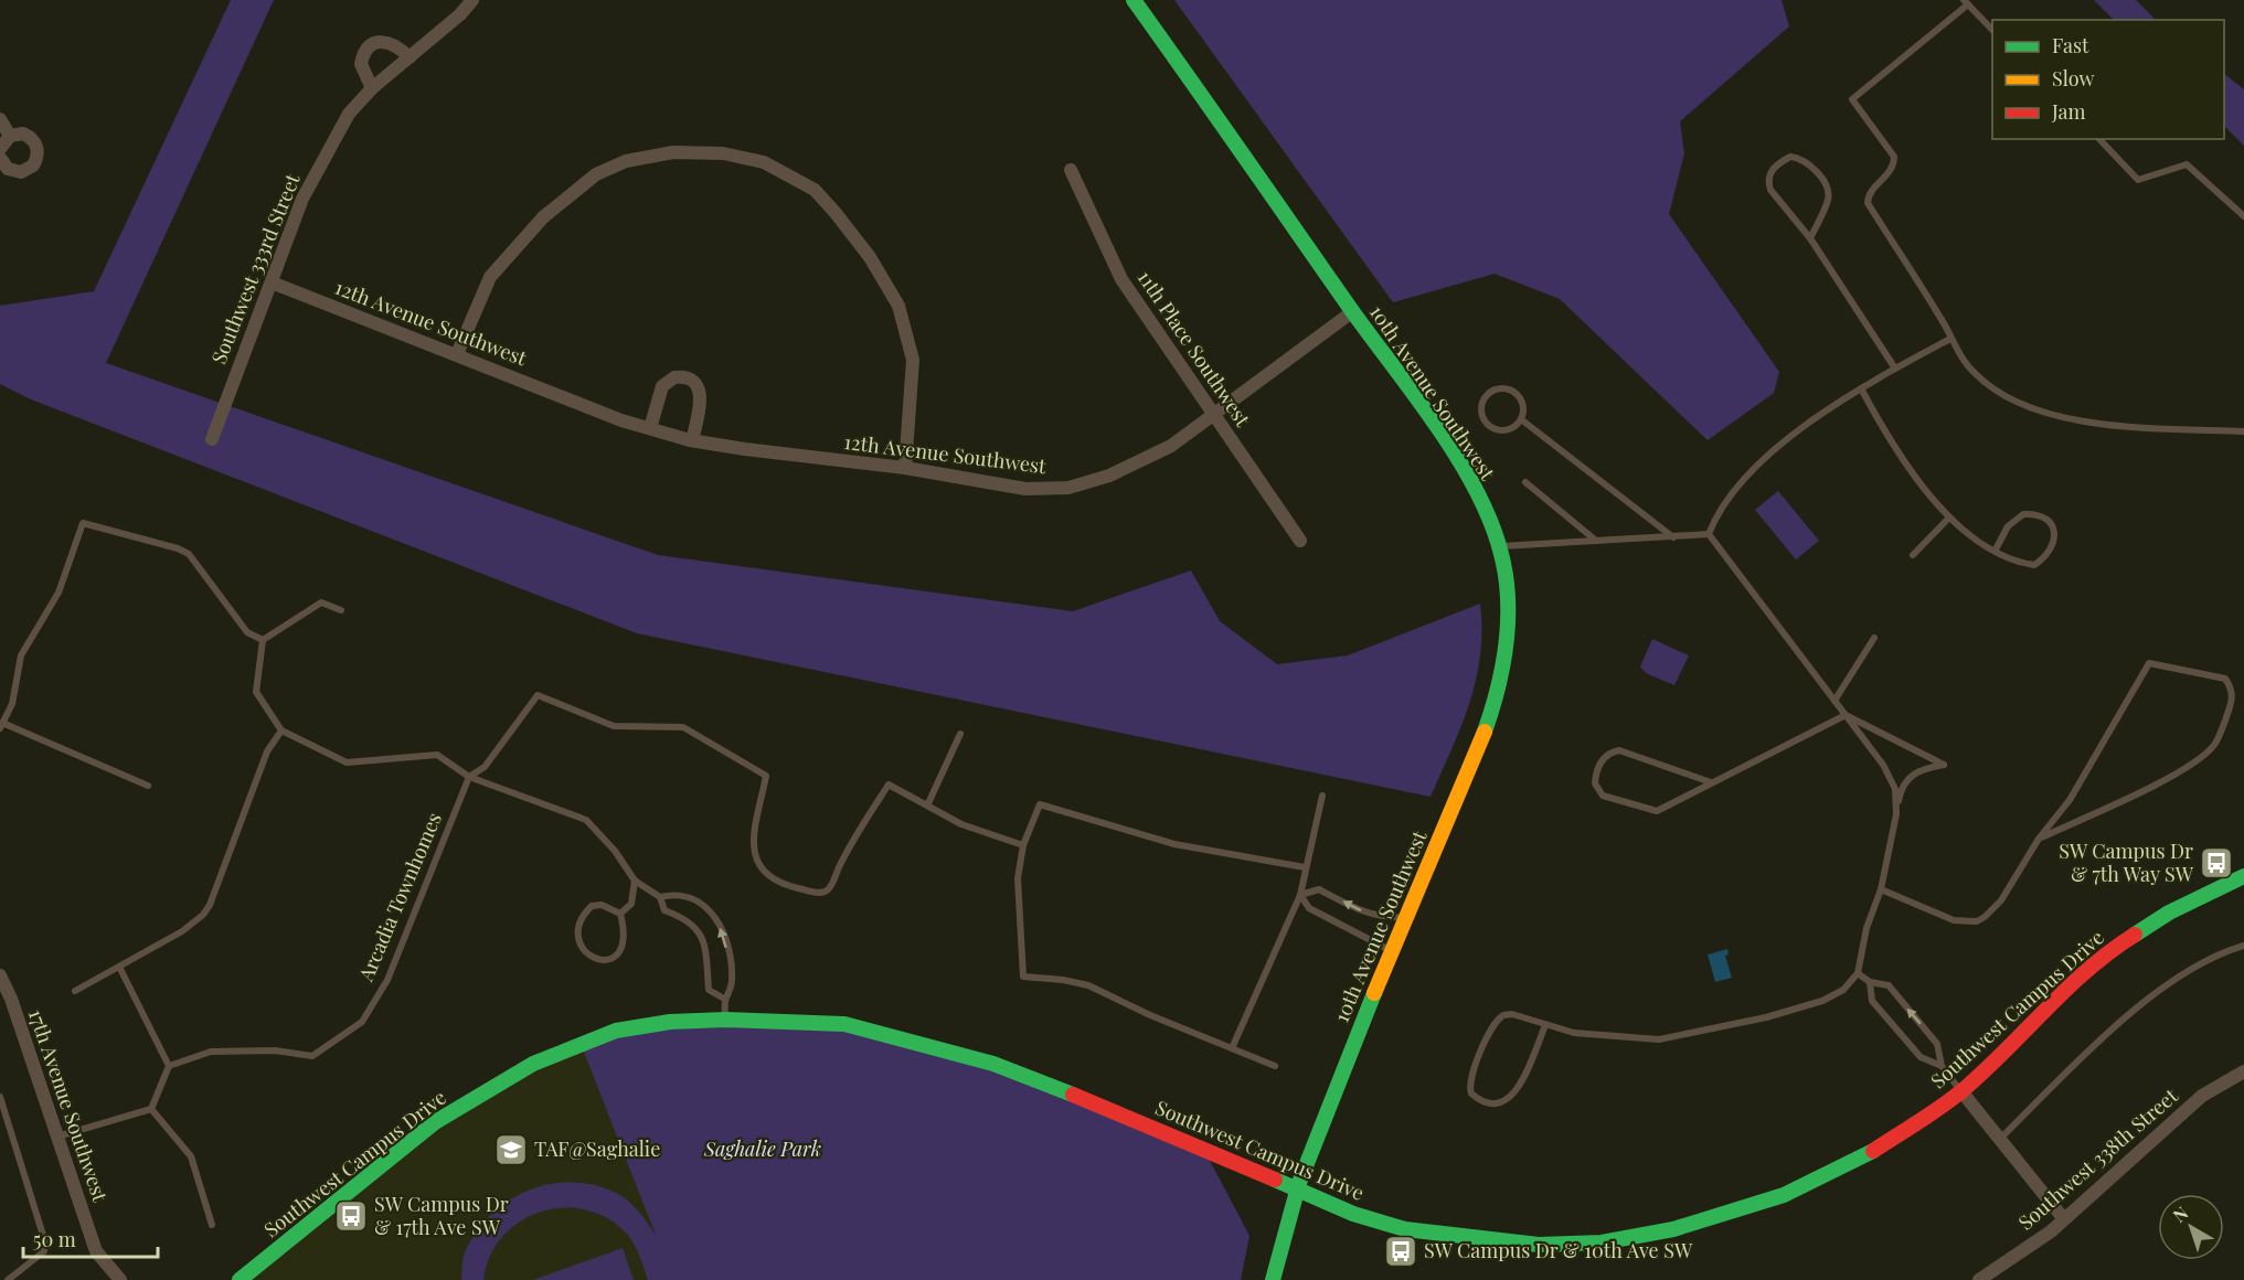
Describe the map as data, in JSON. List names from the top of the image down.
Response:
{
  "streets": {
    "main road": ["10th Avenue Southwest", "Southwest Campus Drive"],
    "street": [
      "Southwest 333rd Street",
      "12th Avenue Southwest",
      "11th Place Southwest",
      "17th Avenue Southwest",
      "Southwest 338th Street"
    ],
    "lane": ["Arcadia Townhomes"]
  },
  "crossings": [
    ["Southwest 333rd Street", "12th Avenue Southwest"],
    ["12th Avenue Southwest", "11th Place Southwest"],
    ["12th Avenue Southwest", "10th Avenue Southwest"],
    ["10th Avenue Southwest", "Southwest Campus Drive"]
  ],
  "parks": ["Saghalie Park"],
  "places": {
    "bus stop": ["SW Campus Dr & 7th Way SW", "SW Campus Dr & 17th Ave SW", "SW Campus Dr & 10th Ave SW"],
    "school or university": ["TAF@Saghalie"]
  },
  "legend": ["Fast", "Slow", "Jam"],
  "scale_bar": "50 m",
  "north": "top left"
}
